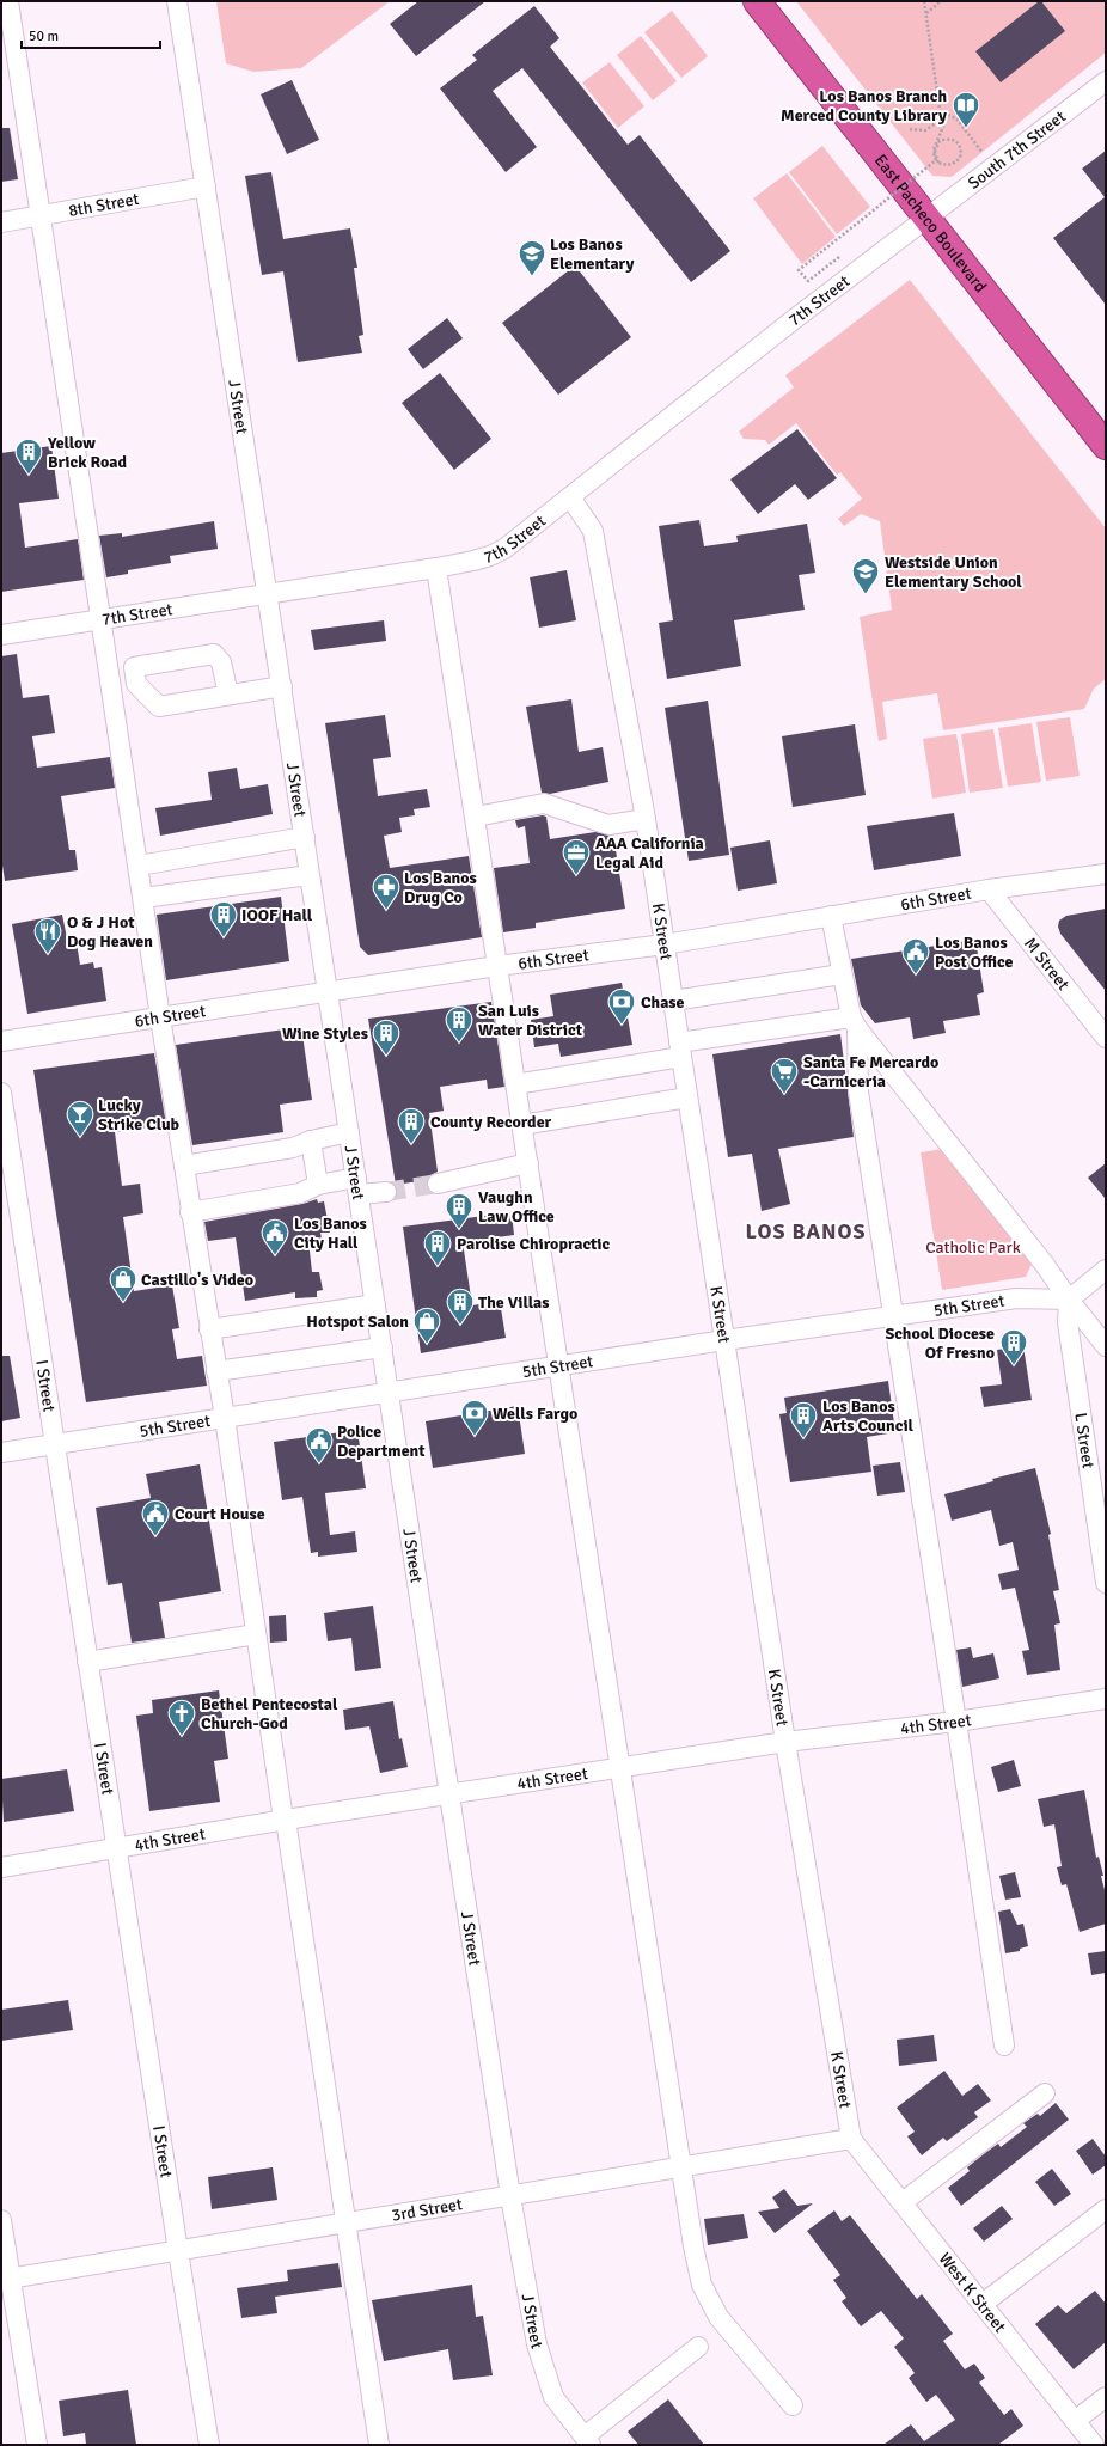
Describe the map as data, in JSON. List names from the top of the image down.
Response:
{
  "streets": {
    "highway": ["East Pacheco Boulevard"],
    "street": [
      "South 7th Street",
      "8th Street",
      "7th Street",
      "J Street",
      "6th Street",
      "K Street",
      "M Street",
      "5th Street",
      "I Street",
      "L Street",
      "4th Street",
      "3rd Street",
      "West K Street"
    ]
  },
  "crossings": [
    ["South 7th Street", "East Pacheco Boulevard"],
    ["South 7th Street", "7th Street"],
    ["8th Street", "J Street"],
    ["East Pacheco Boulevard", "7th Street"],
    ["7th Street", "J Street"],
    ["7th Street", "K Street"],
    ["J Street", "6th Street"],
    ["J Street", "5th Street"],
    ["J Street", "4th Street"],
    ["J Street", "3rd Street"],
    ["6th Street", "K Street"],
    ["6th Street", "M Street"],
    ["K Street", "5th Street"],
    ["K Street", "4th Street"],
    ["K Street", "3rd Street"],
    ["K Street", "West K Street"],
    ["5th Street", "I Street"],
    ["5th Street", "L Street"],
    ["I Street", "4th Street"],
    ["I Street", "3rd Street"],
    ["3rd Street", "West K Street"]
  ],
  "districts": ["LOS BANOS"],
  "parks": ["Catholic Park"],
  "places": {
    "library": ["Los Banos Branch Merced County Library"],
    "school or university": ["Los Banos Elementary", "Westside Union Elementary School"],
    "building": [
      "Yellow Brick Road",
      "IOOF Hall",
      "San Luis Water District",
      "Wine Styles",
      "County Recorder",
      "Vaughn Law Office",
      "Parolise Chiropractic",
      "The Villas",
      "School Diocese Of Fresno",
      "Los Banos Arts Council"
    ],
    "office": ["AAA California Legal Aid"],
    "pharmacy": ["Los Banos Drug Co"],
    "restaurant": ["O & J Hot Dog Heaven"],
    "public building": [
      "Los Banos Post Office",
      "Los Banos City Hall",
      "Police Department",
      "Court House"
    ],
    "bank": ["Chase", "Wells Fargo"],
    "supermarket": ["Santa Fe Mercardo -Carniceria"],
    "bar": ["Lucky Strike Club"],
    "shop": ["Castillo's Video", "Hotspot Salon"],
    "church": ["Bethel Pentecostal Church-God"]
  },
  "scale_bar": "50 m"
}
